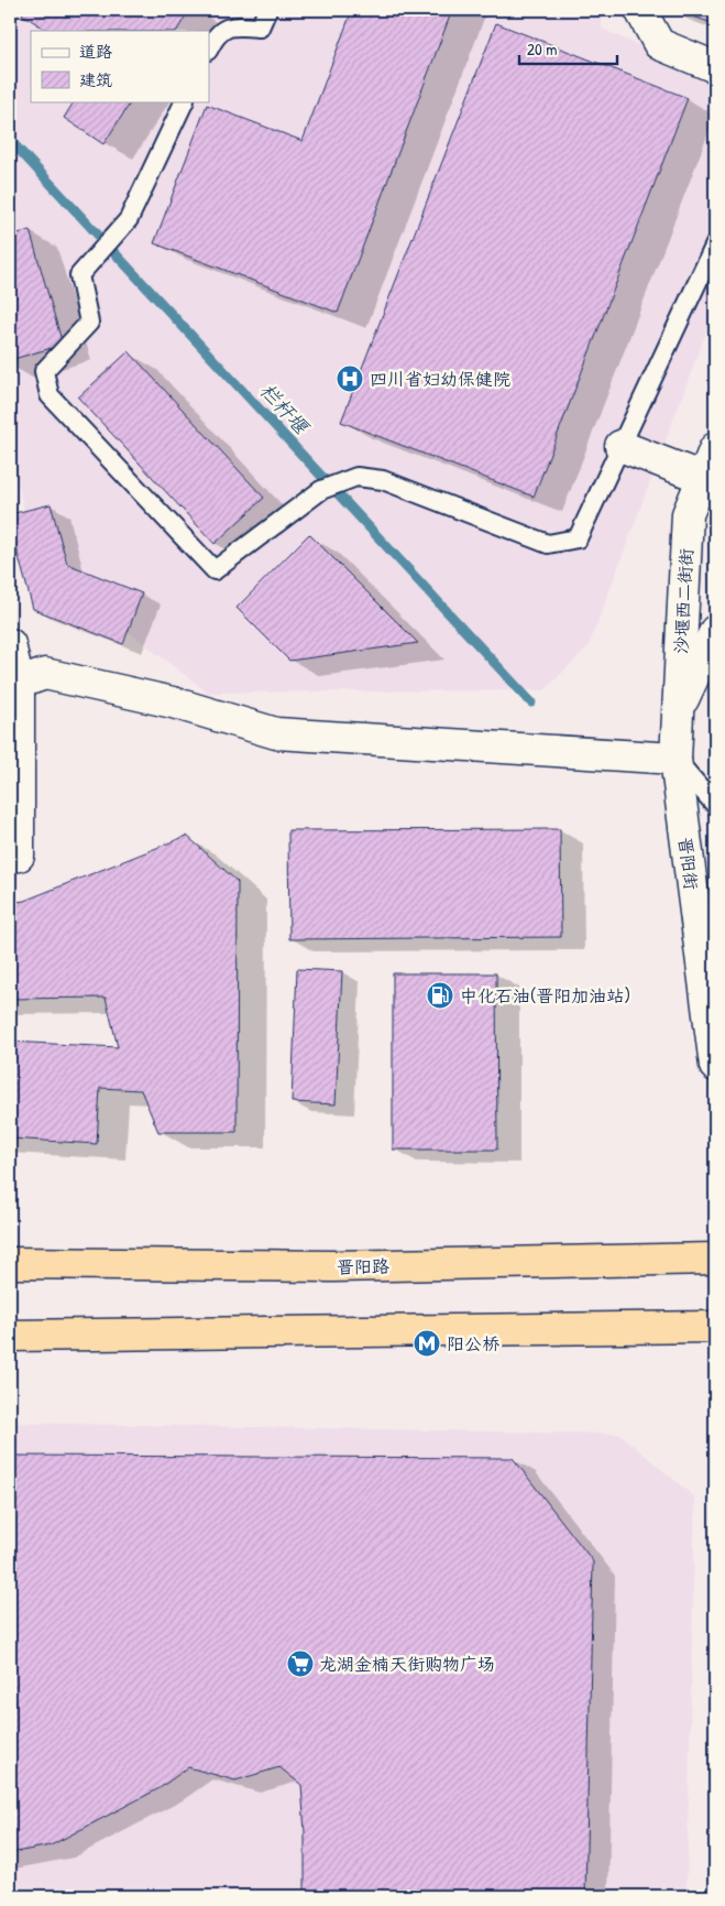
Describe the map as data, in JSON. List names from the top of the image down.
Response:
{
  "streets": {
    "highway": ["晋阳路"],
    "street": ["沙堰西二街街", "晋阳街"]
  },
  "crossings": [
    ["沙堰西二街街", "晋阳街"]
  ],
  "water": ["栏杆堰"],
  "places": {
    "hospital": ["四川省妇幼保健院"],
    "fuel station": ["中化石油(晋阳加油站)"],
    "metro station": ["阳公桥"],
    "supermarket": ["龙湖金楠天街购物广场"]
  },
  "legend": ["道路", "建筑"],
  "scale_bar": "20 m"
}
